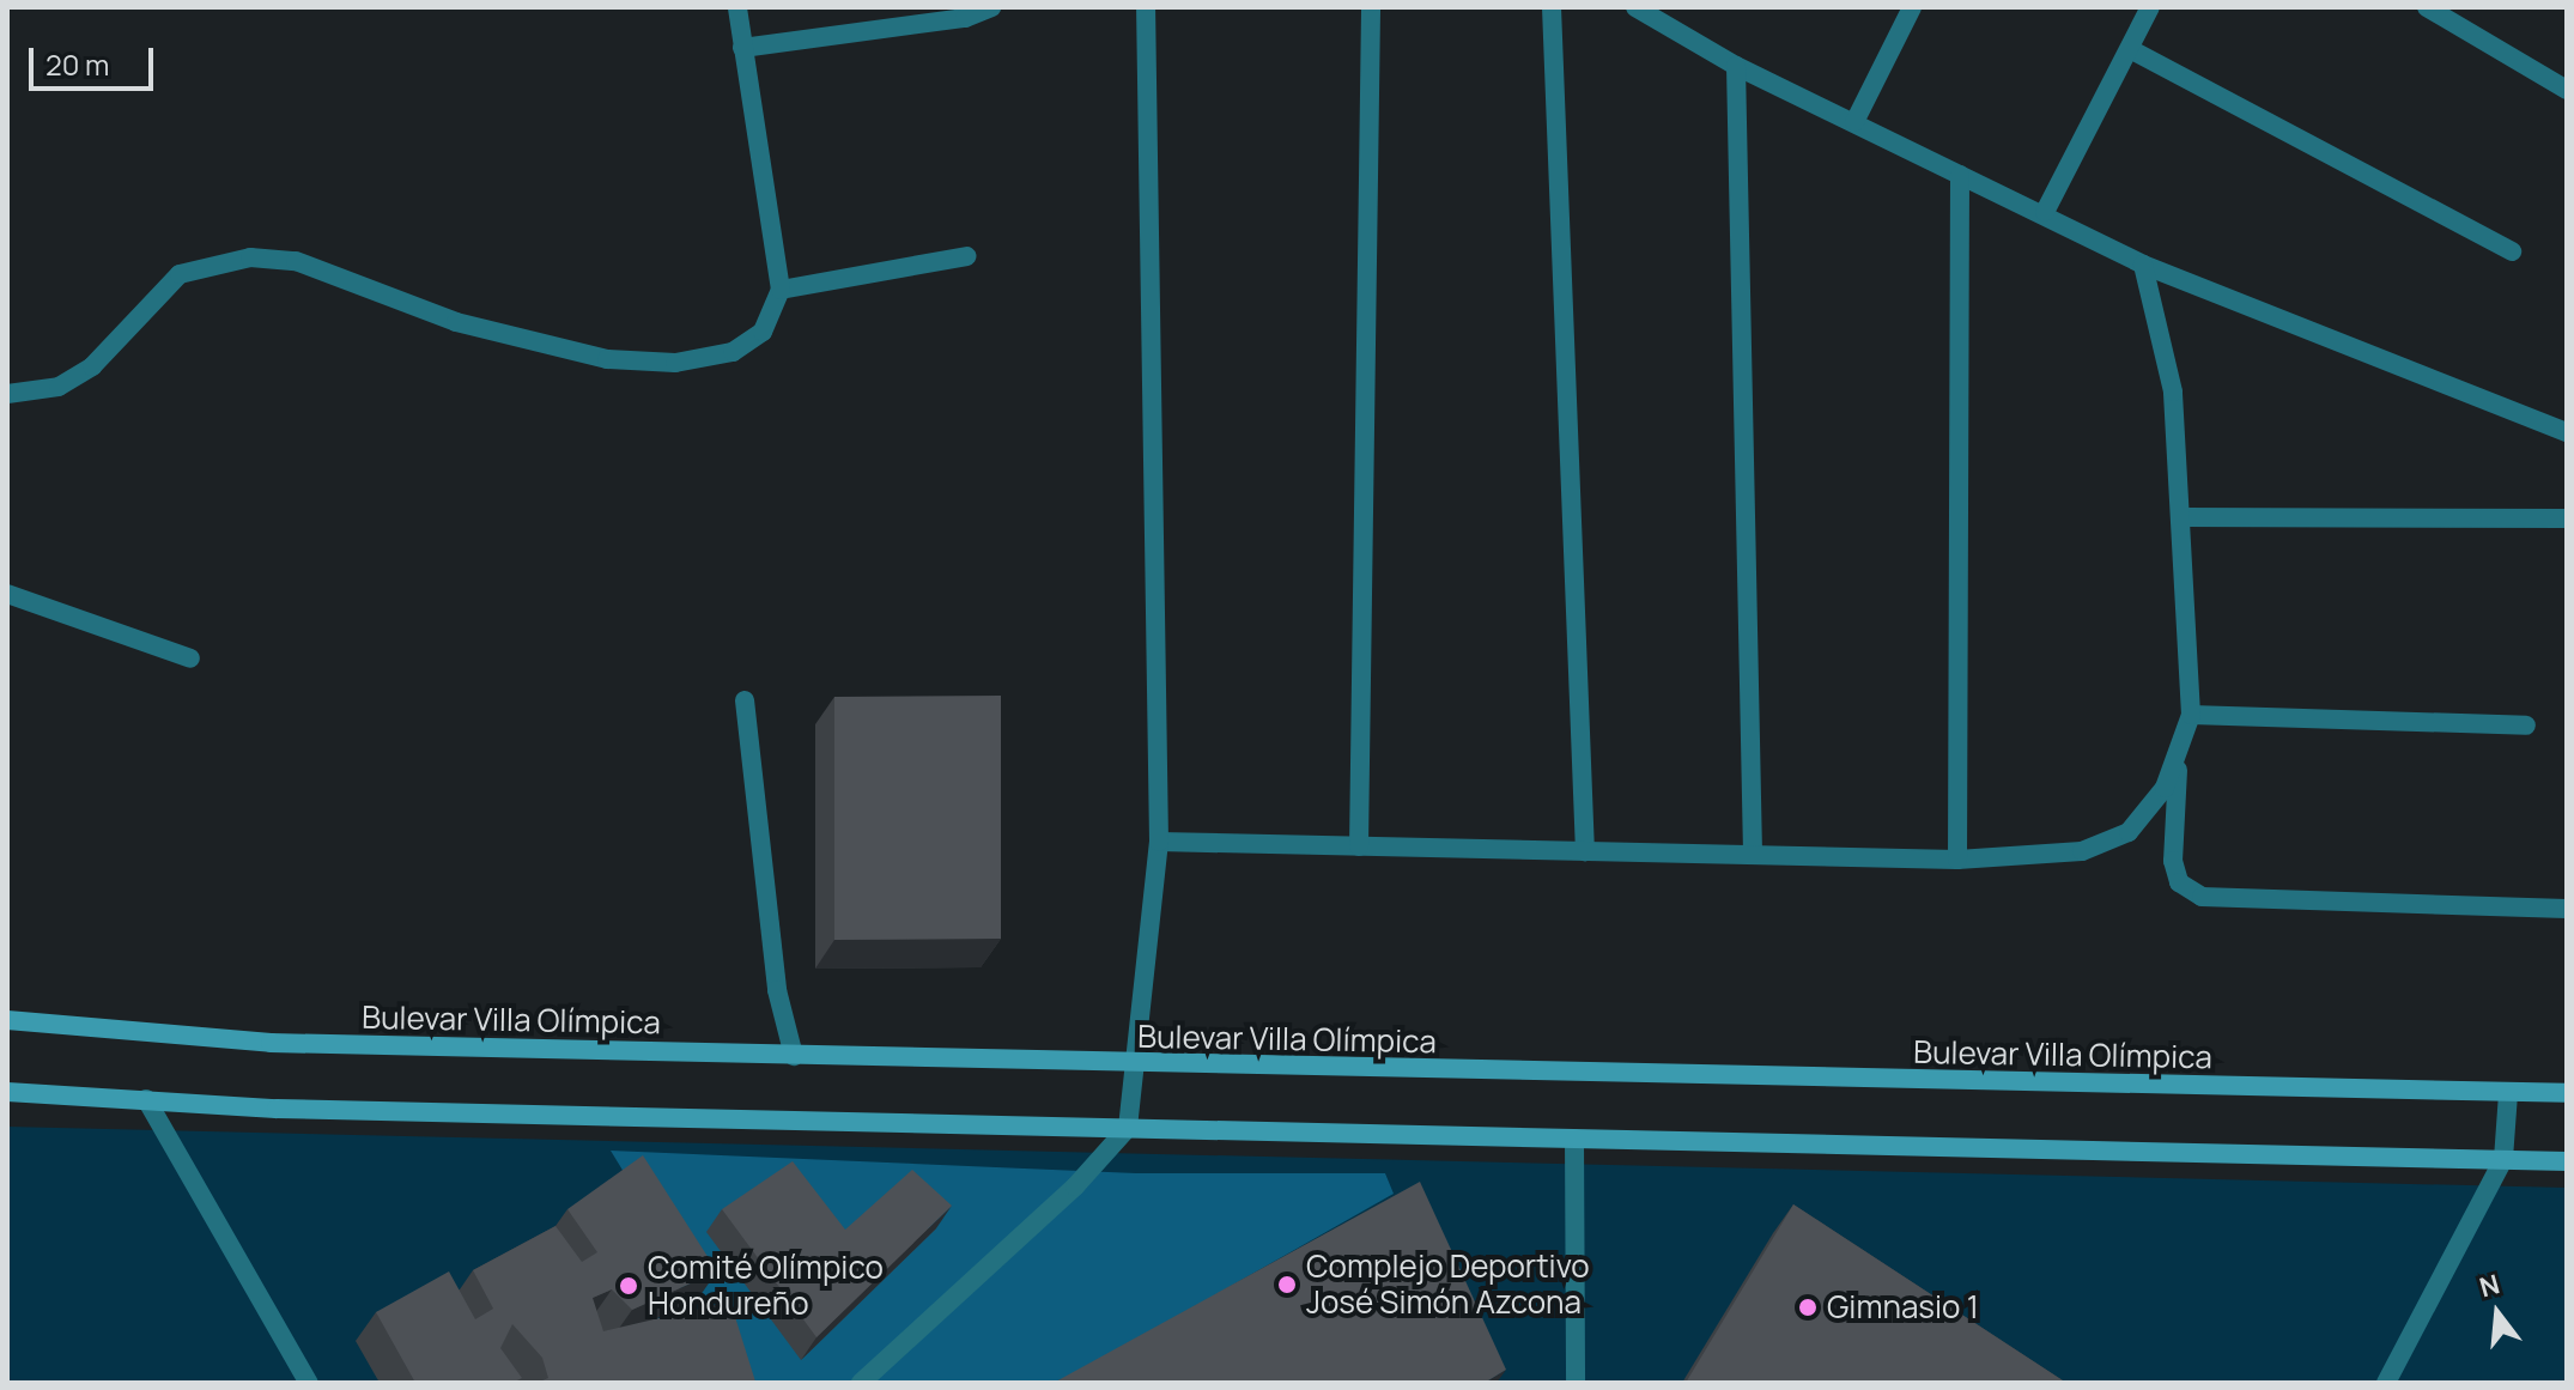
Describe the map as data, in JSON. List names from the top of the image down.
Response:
{
  "streets": {
    "main road": ["Bulevar Villa Olímpica"]
  },
  "places": ["Complejo Deportivo José Simón Azcona", "Comité Olímpico Hondureño", "Gimnasio 1"],
  "scale_bar": "20 m",
  "north": "top"
}
